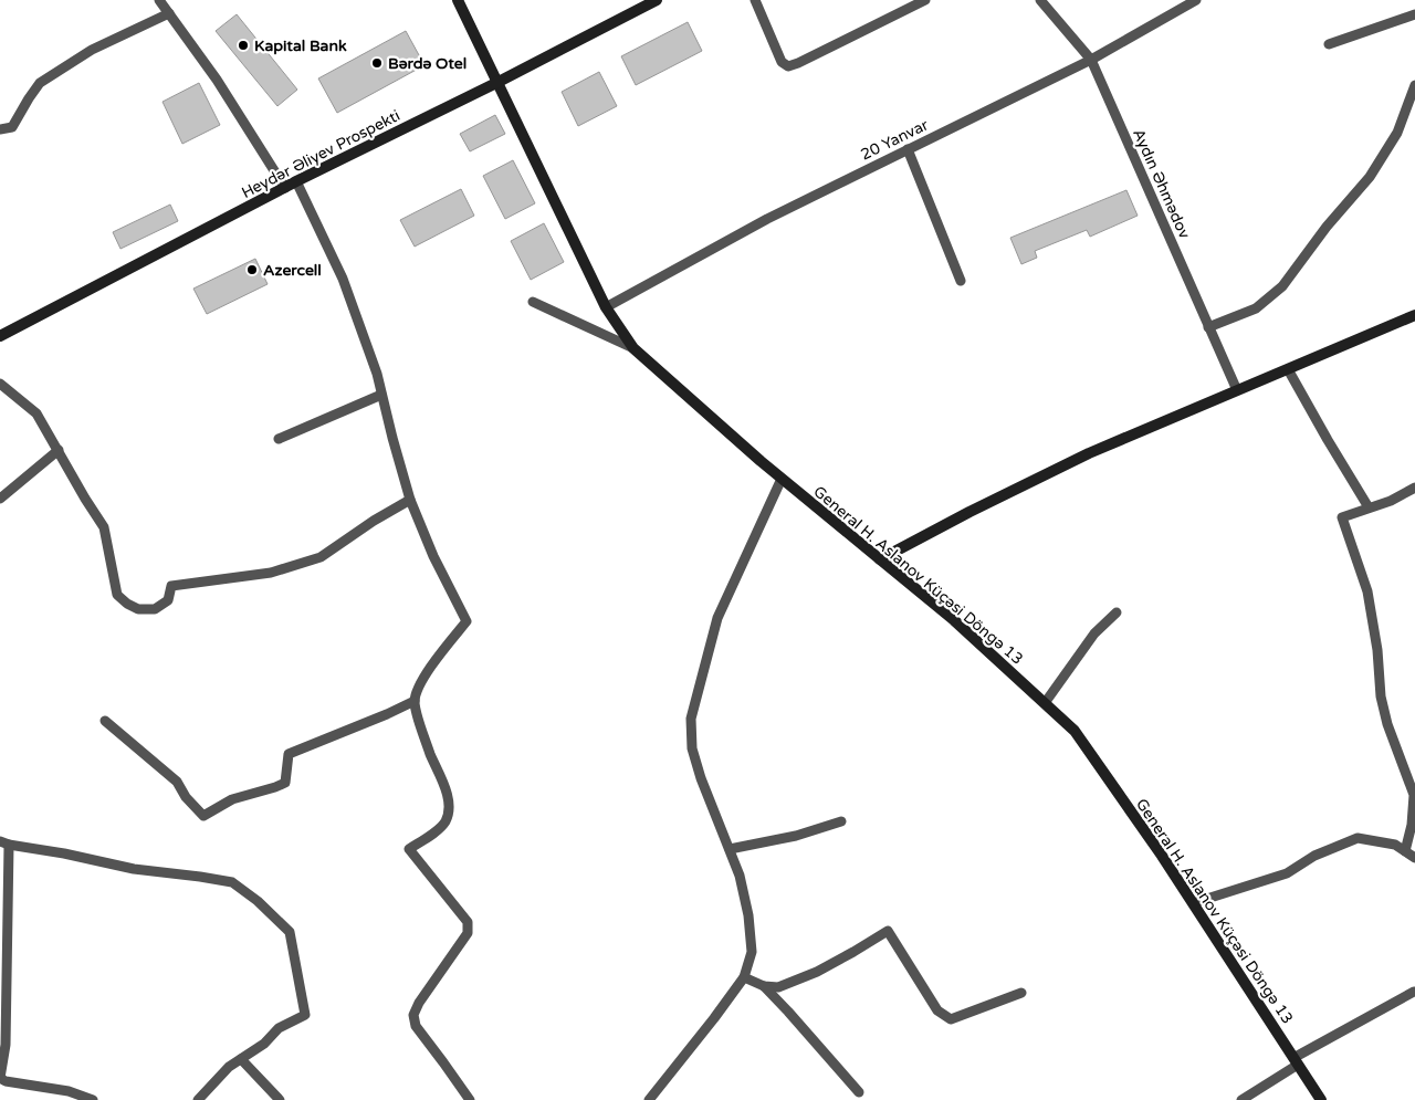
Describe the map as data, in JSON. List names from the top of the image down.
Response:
{
  "streets": {
    "main road": ["Heydər Əliyev Prospekti", "General H. Aslanov Küçəsi Döngə 13"],
    "street": ["20 Yanvar", "Aydın Əhmədov"]
  },
  "crossings": [
    ["20 Yanvar", "Aydın Əhmədov"],
    ["20 Yanvar", "General H. Aslanov Küçəsi Döngə 13"],
    ["Heydər Əliyev Prospekti", "General H. Aslanov Küçəsi Döngə 13"]
  ],
  "places": ["Kapital Bank", "Bərdə Otel", "Azercell"]
}
